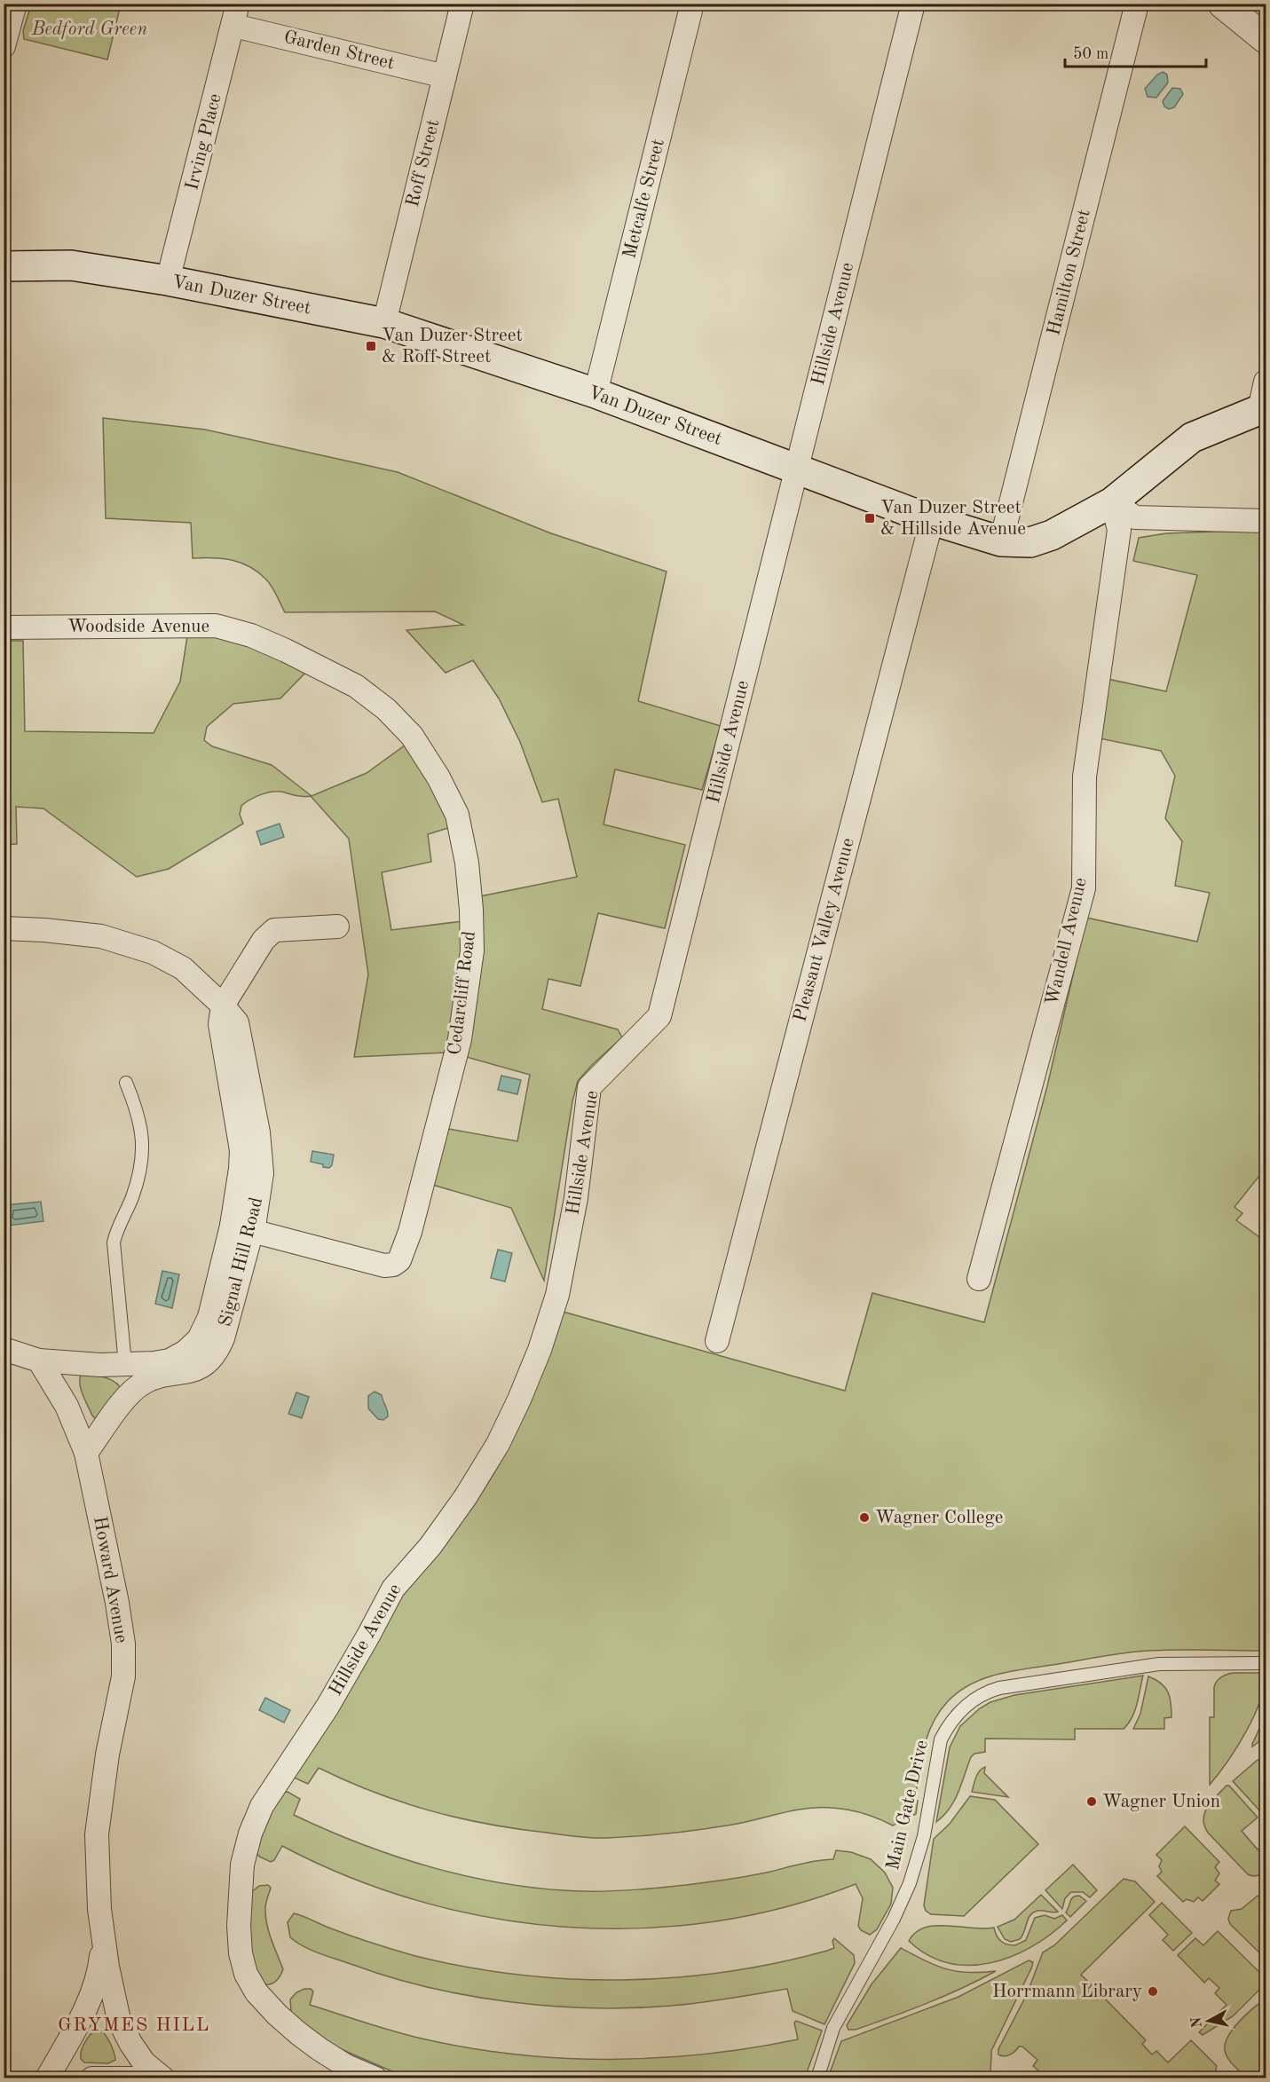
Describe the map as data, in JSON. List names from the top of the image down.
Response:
{
  "streets": {
    "main road": ["Van Duzer Street"],
    "street": [
      "Garden Street",
      "Irving Place",
      "Roff Street",
      "Metcalfe Street",
      "Hamilton Street",
      "Hillside Avenue",
      "Woodside Avenue",
      "Pleasant Valley Avenue",
      "Wandell Avenue",
      "Cedarcliff Road",
      "Signal Hill Road",
      "Howard Avenue"
    ],
    "lane": ["Main Gate Drive"]
  },
  "crossings": [
    ["Garden Street", "Irving Place"],
    ["Garden Street", "Roff Street"],
    ["Irving Place", "Van Duzer Street"],
    ["Roff Street", "Van Duzer Street"],
    ["Metcalfe Street", "Van Duzer Street"],
    ["Hamilton Street", "Van Duzer Street"],
    ["Van Duzer Street", "Hillside Avenue"],
    ["Van Duzer Street", "Pleasant Valley Avenue"],
    ["Van Duzer Street", "Wandell Avenue"],
    ["Woodside Avenue", "Cedarcliff Road"],
    ["Cedarcliff Road", "Signal Hill Road"],
    ["Signal Hill Road", "Howard Avenue"]
  ],
  "districts": ["GRYMES HILL"],
  "parks": ["Bedford Green"],
  "places": {
    "transit": ["Van Duzer Street & Roff Street", "Van Duzer Street & Hillside Avenue"],
    "other": ["Wagner College", "Wagner Union", "Horrmann Library"]
  },
  "scale_bar": "50 m",
  "north": "left"
}
